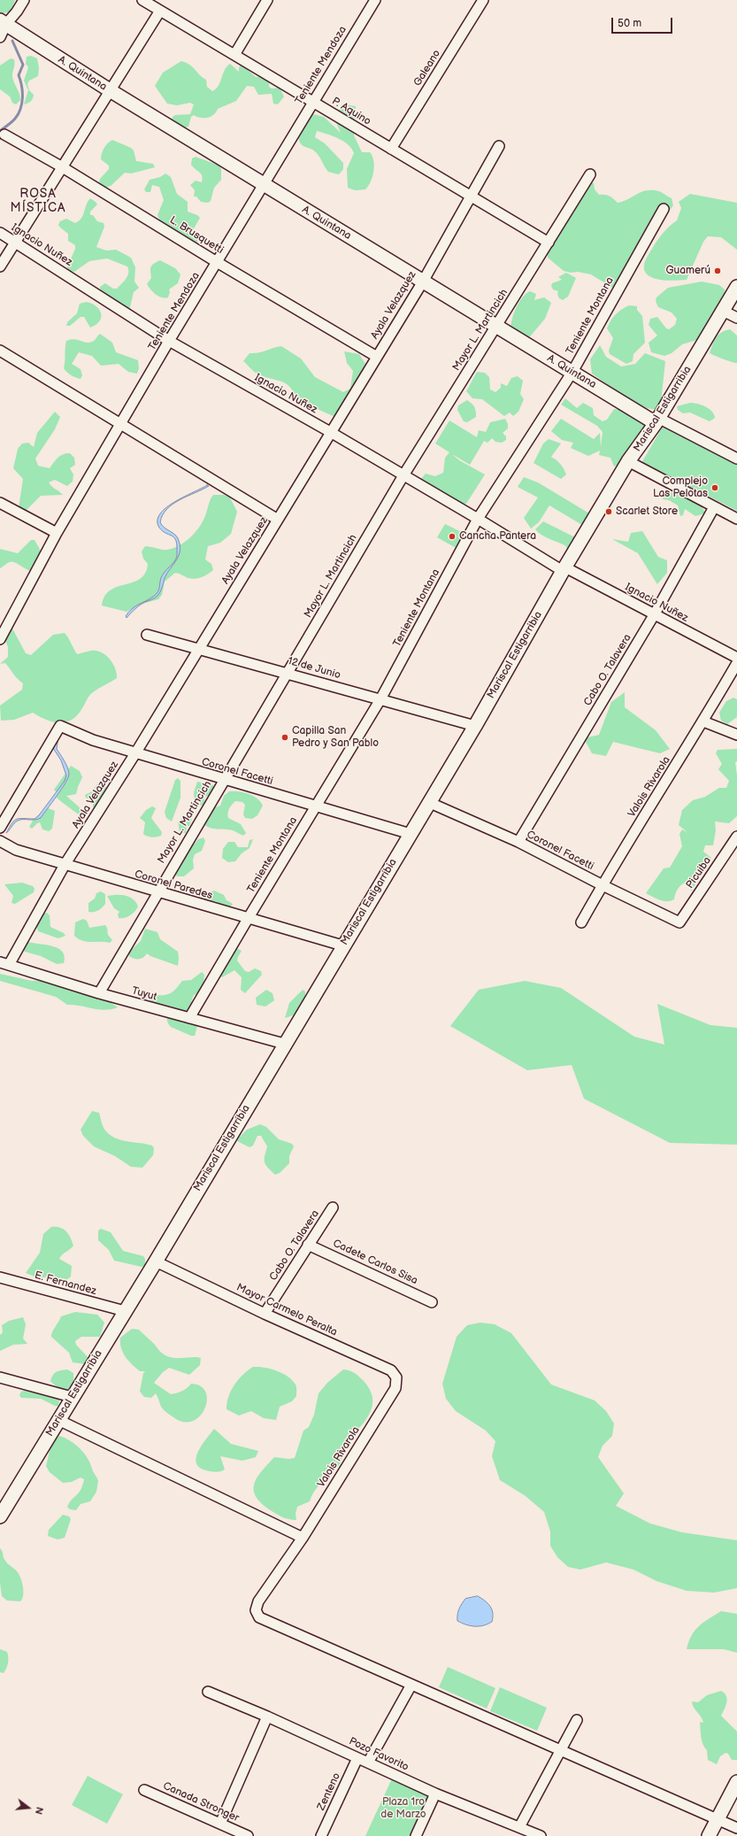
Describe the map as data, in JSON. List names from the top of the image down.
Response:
{
  "streets": {
    "street": [
      "Teniente Mendoza",
      "Galeano",
      "A. Quintana",
      "P. Aquino",
      "L. Brusquetti",
      "Ignacio Nuñez",
      "Ayala Velazquez",
      "Teniente Montana",
      "Mayor L. Martincich",
      "Mariscal Estigarribia",
      "12 de Junio",
      "Cabo O. Talavera",
      "Coronel Facetti",
      "Valois Rivarola",
      "Picuiba",
      "Coronel Paredes",
      "Tuyut",
      "Cadete Carlos Sisa",
      "E. Fernandez",
      "Mayor Carmelo Peralta",
      "Pozo Favorito",
      "Zenteno",
      "Canada Stronger"
    ]
  },
  "crossings": [
    ["Teniente Mendoza", "A. Quintana"],
    ["Teniente Mendoza", "P. Aquino"],
    ["Teniente Mendoza", "L. Brusquetti"],
    ["Teniente Mendoza", "Ignacio Nuñez"],
    ["Galeano", "P. Aquino"],
    ["A. Quintana", "Ayala Velazquez"],
    ["A. Quintana", "Teniente Montana"],
    ["A. Quintana", "Mayor L. Martincich"],
    ["A. Quintana", "Mariscal Estigarribia"],
    ["P. Aquino", "Ayala Velazquez"],
    ["P. Aquino", "Mayor L. Martincich"],
    ["L. Brusquetti", "Ayala Velazquez"],
    ["Ignacio Nuñez", "Ayala Velazquez"],
    ["Ignacio Nuñez", "Teniente Montana"],
    ["Ignacio Nuñez", "Mayor L. Martincich"],
    ["Ignacio Nuñez", "Mariscal Estigarribia"],
    ["Ignacio Nuñez", "Cabo O. Talavera"],
    ["Ayala Velazquez", "12 de Junio"],
    ["Ayala Velazquez", "Coronel Facetti"],
    ["Ayala Velazquez", "Coronel Paredes"],
    ["Ayala Velazquez", "Tuyut"],
    ["Teniente Montana", "12 de Junio"],
    ["Teniente Montana", "Coronel Facetti"],
    ["Teniente Montana", "Coronel Paredes"],
    ["Teniente Montana", "Tuyut"],
    ["Mayor L. Martincich", "12 de Junio"],
    ["Mayor L. Martincich", "Coronel Facetti"],
    ["Mayor L. Martincich", "Coronel Paredes"],
    ["Mayor L. Martincich", "Tuyut"],
    ["Mariscal Estigarribia", "12 de Junio"],
    ["Mariscal Estigarribia", "Coronel Facetti"],
    ["Mariscal Estigarribia", "Coronel Paredes"],
    ["Mariscal Estigarribia", "Tuyut"],
    ["Mariscal Estigarribia", "E. Fernandez"],
    ["Mariscal Estigarribia", "Mayor Carmelo Peralta"],
    ["Cabo O. Talavera", "Coronel Facetti"],
    ["Cabo O. Talavera", "Cadete Carlos Sisa"],
    ["Cabo O. Talavera", "Mayor Carmelo Peralta"],
    ["Coronel Facetti", "Valois Rivarola"],
    ["Coronel Facetti", "Picuiba"],
    ["Valois Rivarola", "Mayor Carmelo Peralta"],
    ["Pozo Favorito", "Zenteno"]
  ],
  "districts": ["ROSA MÍSTICA"],
  "parks": ["Plaza 1ro de Marzo"],
  "places": [
    "Guamerú",
    "Complejo Las Pelotas",
    "Scarlet Store",
    "Cancha Pantera",
    "Capilla San Pedro y San Pablo"
  ],
  "scale_bar": "50 m",
  "north": "right"
}
